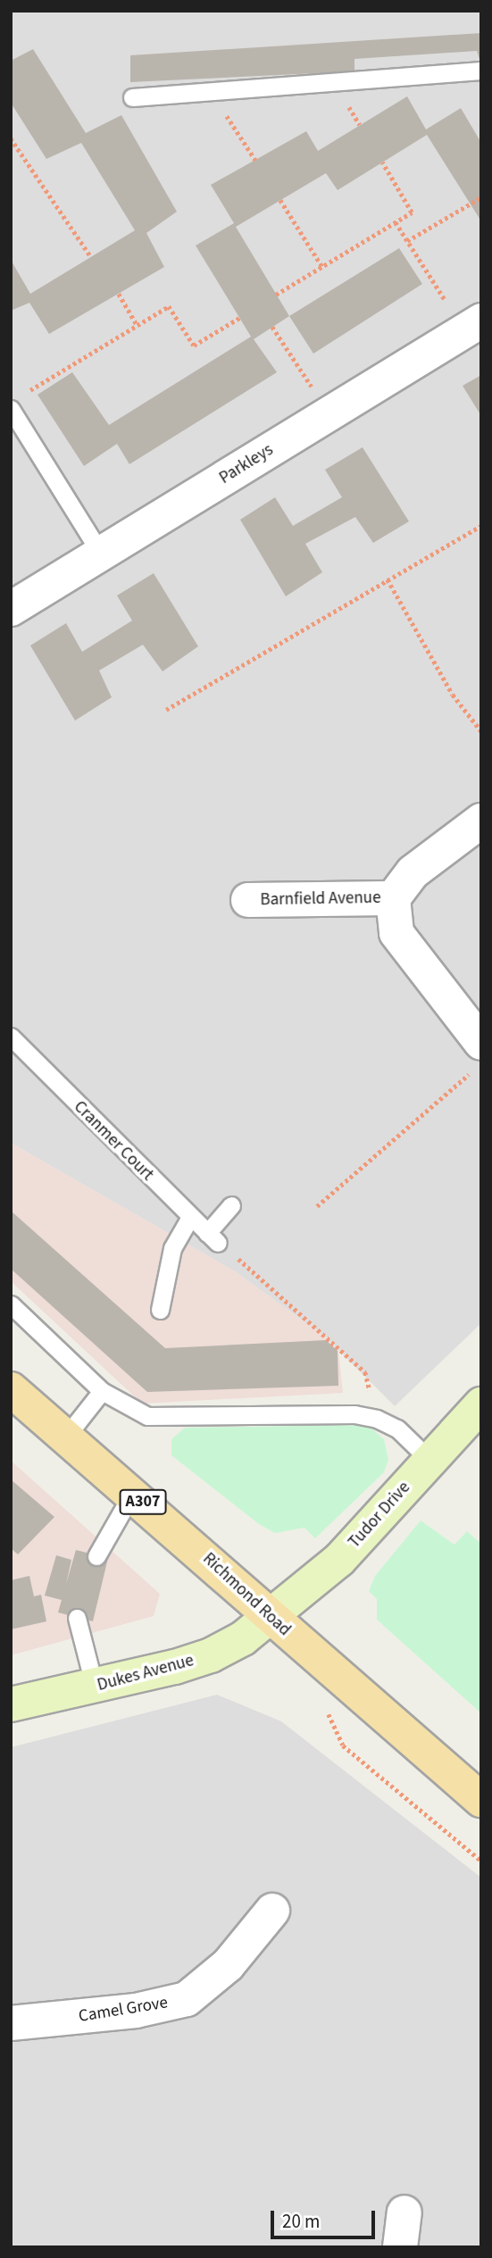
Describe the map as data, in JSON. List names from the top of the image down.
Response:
{
  "streets": {
    "main road": ["A307", "Richmond Road"],
    "street": [
      "Parkleys",
      "Barnfield Avenue",
      "Tudor Drive",
      "Dukes Avenue",
      "Camel Grove"
    ],
    "lane": ["Cranmer Court"]
  },
  "crossings": [
    ["Tudor Drive", "Richmond Road"],
    ["Tudor Drive", "Dukes Avenue"],
    ["Richmond Road", "Dukes Avenue"]
  ],
  "scale_bar": "20 m"
}
